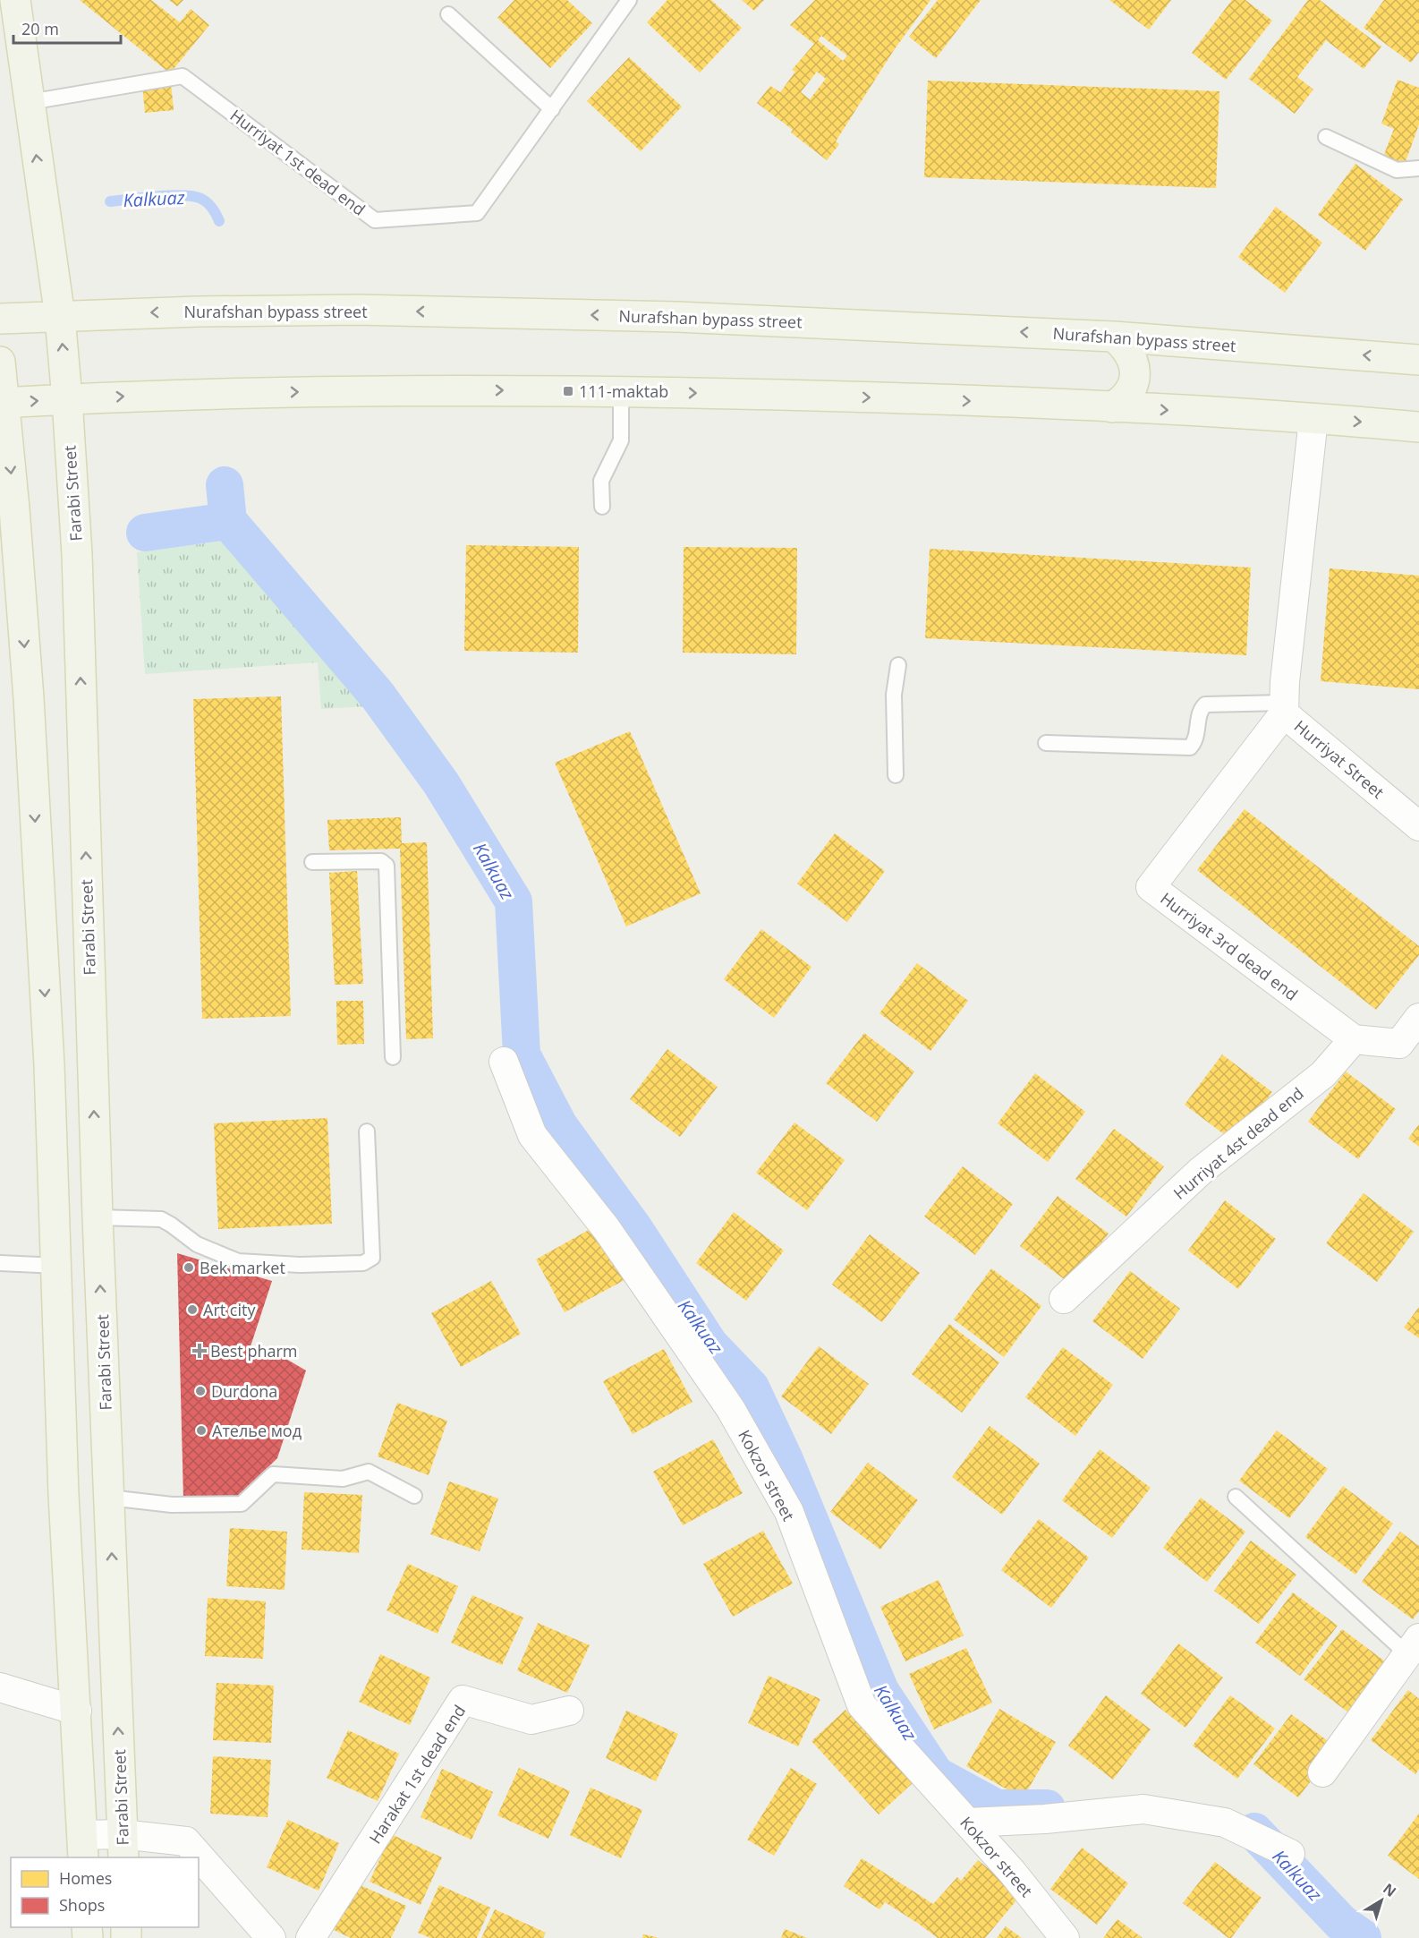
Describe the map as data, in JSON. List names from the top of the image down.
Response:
{
  "streets": {
    "main road": ["Nurafshan bypass street", "Farabi Street"],
    "street": [
      "Hurriyat Street",
      "Hurriyat 3rd dead end",
      "Hurriyat 4st dead end",
      "Kokzor street",
      "Harakat 1st dead end"
    ],
    "lane": ["Hurriyat 1st dead end"]
  },
  "crossings": [
    ["Hurriyat 1st dead end", "Farabi Street"],
    ["Nurafshan bypass street", "Farabi Street"],
    ["Hurriyat Street", "Hurriyat 3rd dead end"],
    ["Hurriyat 3rd dead end", "Hurriyat 4st dead end"]
  ],
  "water": ["Kalkuaz"],
  "places": {
    "transit": ["111-maktab"],
    "other": [
      "Bek market",
      "Art city",
      "Durdona",
      "Ателье мод"
    ],
    "health": ["Best pharm"]
  },
  "legend": ["Homes", "Shops"],
  "scale_bar": "20 m",
  "north": "top right"
}
